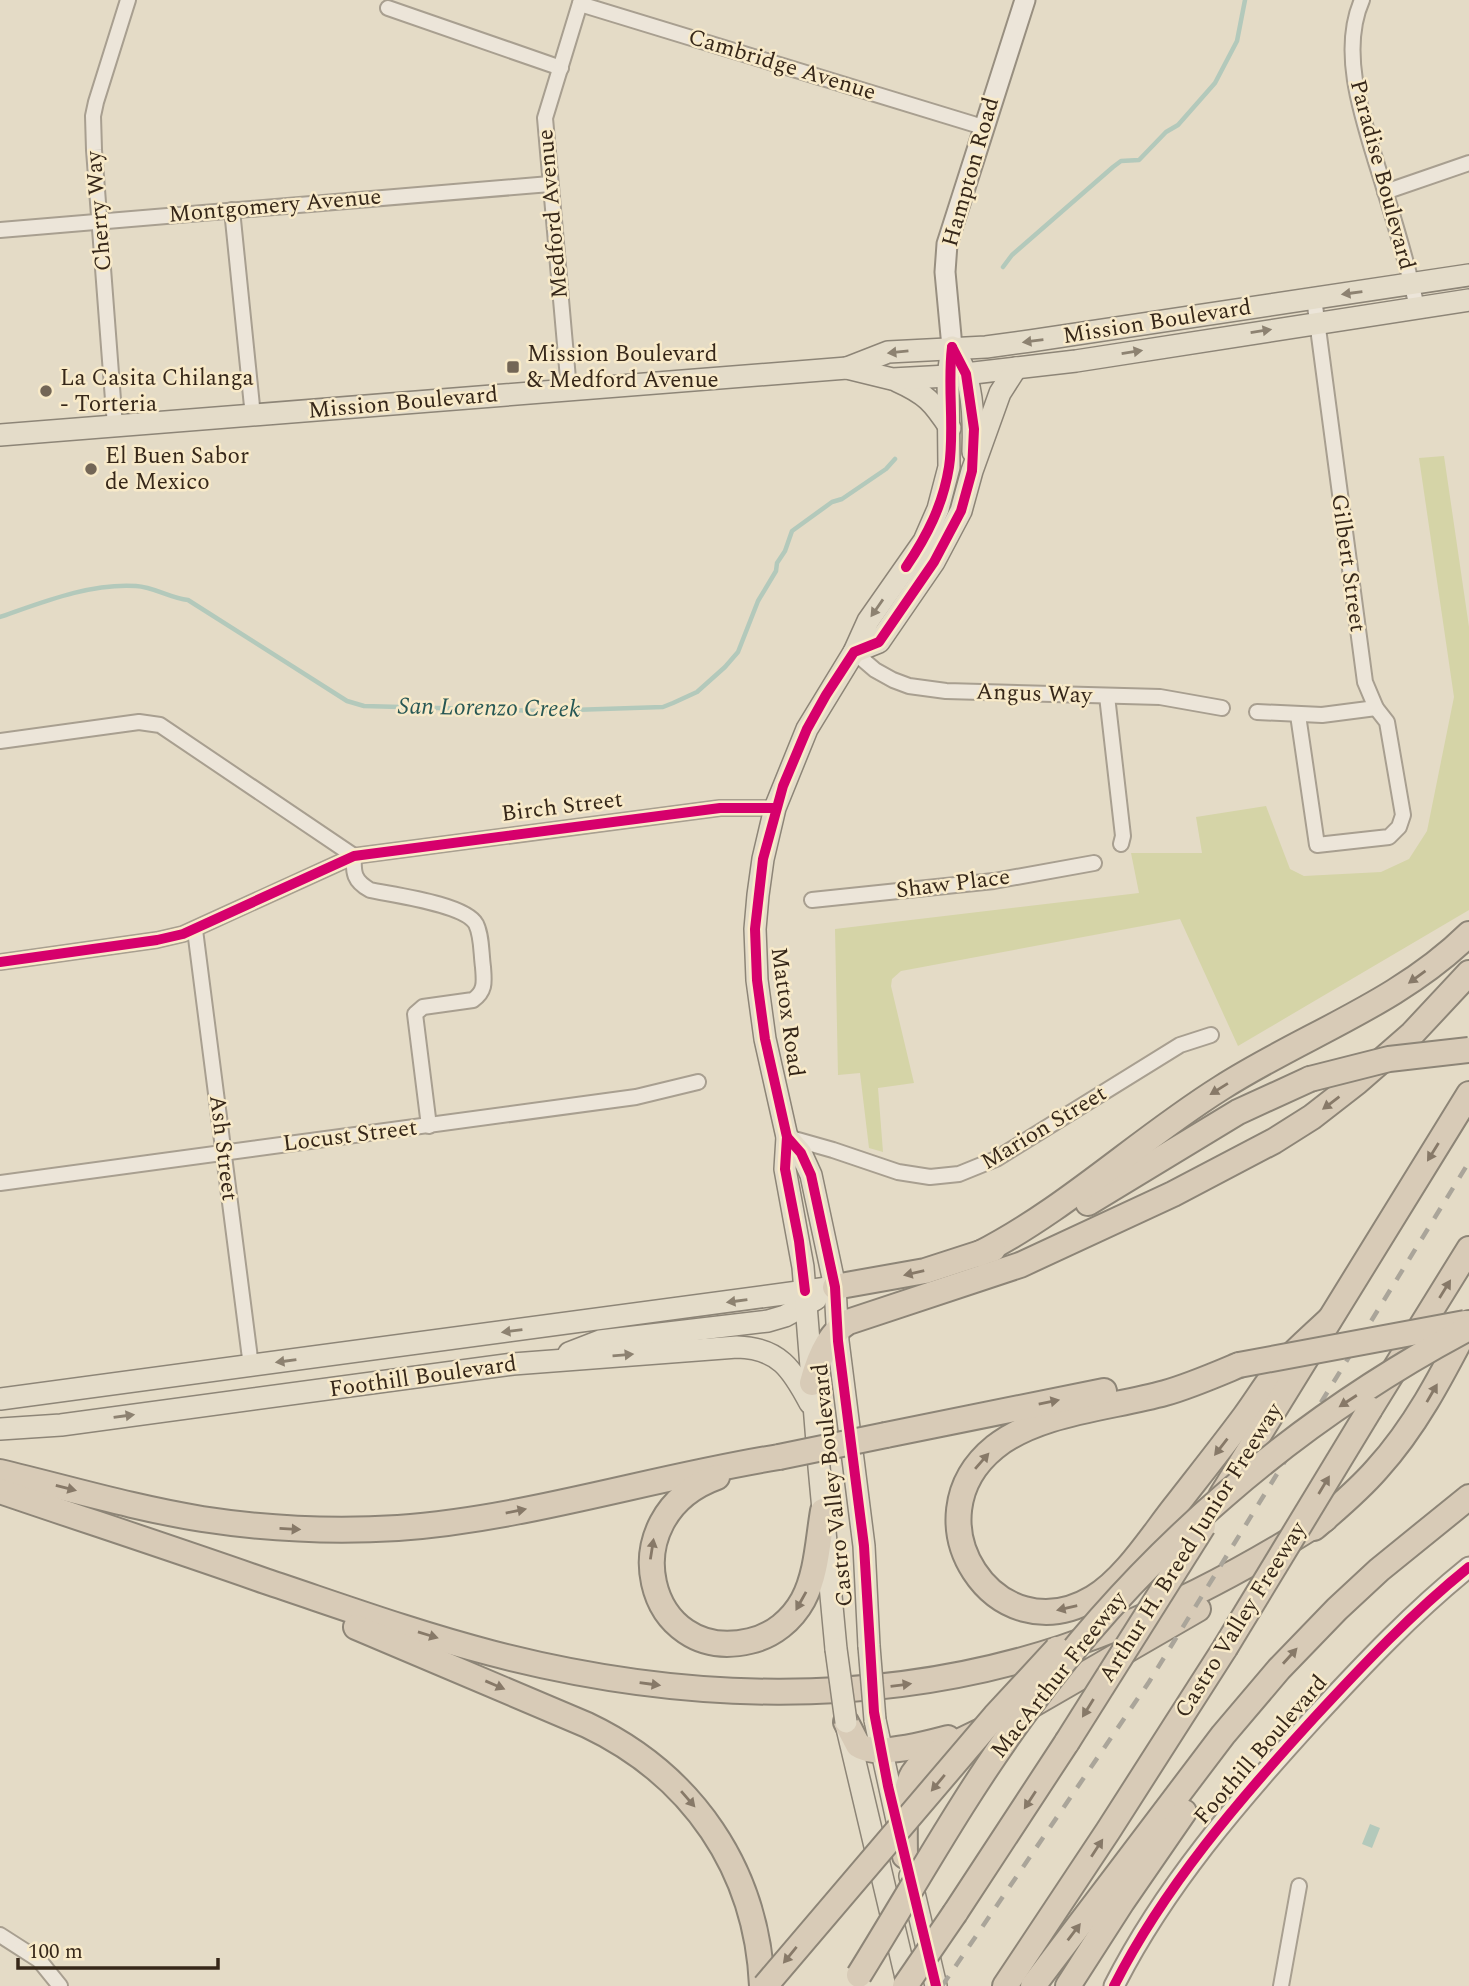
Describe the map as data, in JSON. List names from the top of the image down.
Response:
{
  "streets": {
    "highway": ["Arthur H. Breed Junior Freeway", "Castro Valley Freeway", "MacArthur Freeway"],
    "main road": [
      "Hampton Road",
      "Mission Boulevard",
      "Mattox Road",
      "Foothill Boulevard",
      "Castro Valley Boulevard"
    ],
    "street": [
      "Cambridge Avenue",
      "Paradise Boulevard",
      "Montgomery Avenue",
      "Cherry Way",
      "Medford Avenue",
      "Gilbert Street",
      "Angus Way",
      "Birch Street",
      "Shaw Place",
      "Marion Street",
      "Locust Street",
      "Ash Street"
    ]
  },
  "crossings": [
    ["Cambridge Avenue", "Hampton Road"],
    ["Cambridge Avenue", "Medford Avenue"],
    ["Hampton Road", "Mission Boulevard"],
    ["Hampton Road", "Mattox Road"],
    ["Paradise Boulevard", "Mission Boulevard"],
    ["Montgomery Avenue", "Cherry Way"],
    ["Montgomery Avenue", "Medford Avenue"],
    ["Cherry Way", "Mission Boulevard"],
    ["Medford Avenue", "Mission Boulevard"],
    ["Mission Boulevard", "Gilbert Street"],
    ["Mission Boulevard", "Mattox Road"],
    ["Angus Way", "Mattox Road"],
    ["Birch Street", "Mattox Road"],
    ["Birch Street", "Ash Street"],
    ["Mattox Road", "Marion Street"],
    ["Mattox Road", "Castro Valley Boulevard"],
    ["Marion Street", "Castro Valley Boulevard"],
    ["Locust Street", "Ash Street"],
    ["Ash Street", "Foothill Boulevard"],
    ["Foothill Boulevard", "Castro Valley Boulevard"],
    ["Castro Valley Boulevard", "Arthur H. Breed Junior Freeway"]
  ],
  "water": ["San Lorenzo Creek"],
  "places": {
    "transit": ["Mission Boulevard & Medford Avenue"],
    "other": ["La Casita Chilanga - Torteria", "El Buen Sabor de Mexico"]
  },
  "scale_bar": "100 m"
}
